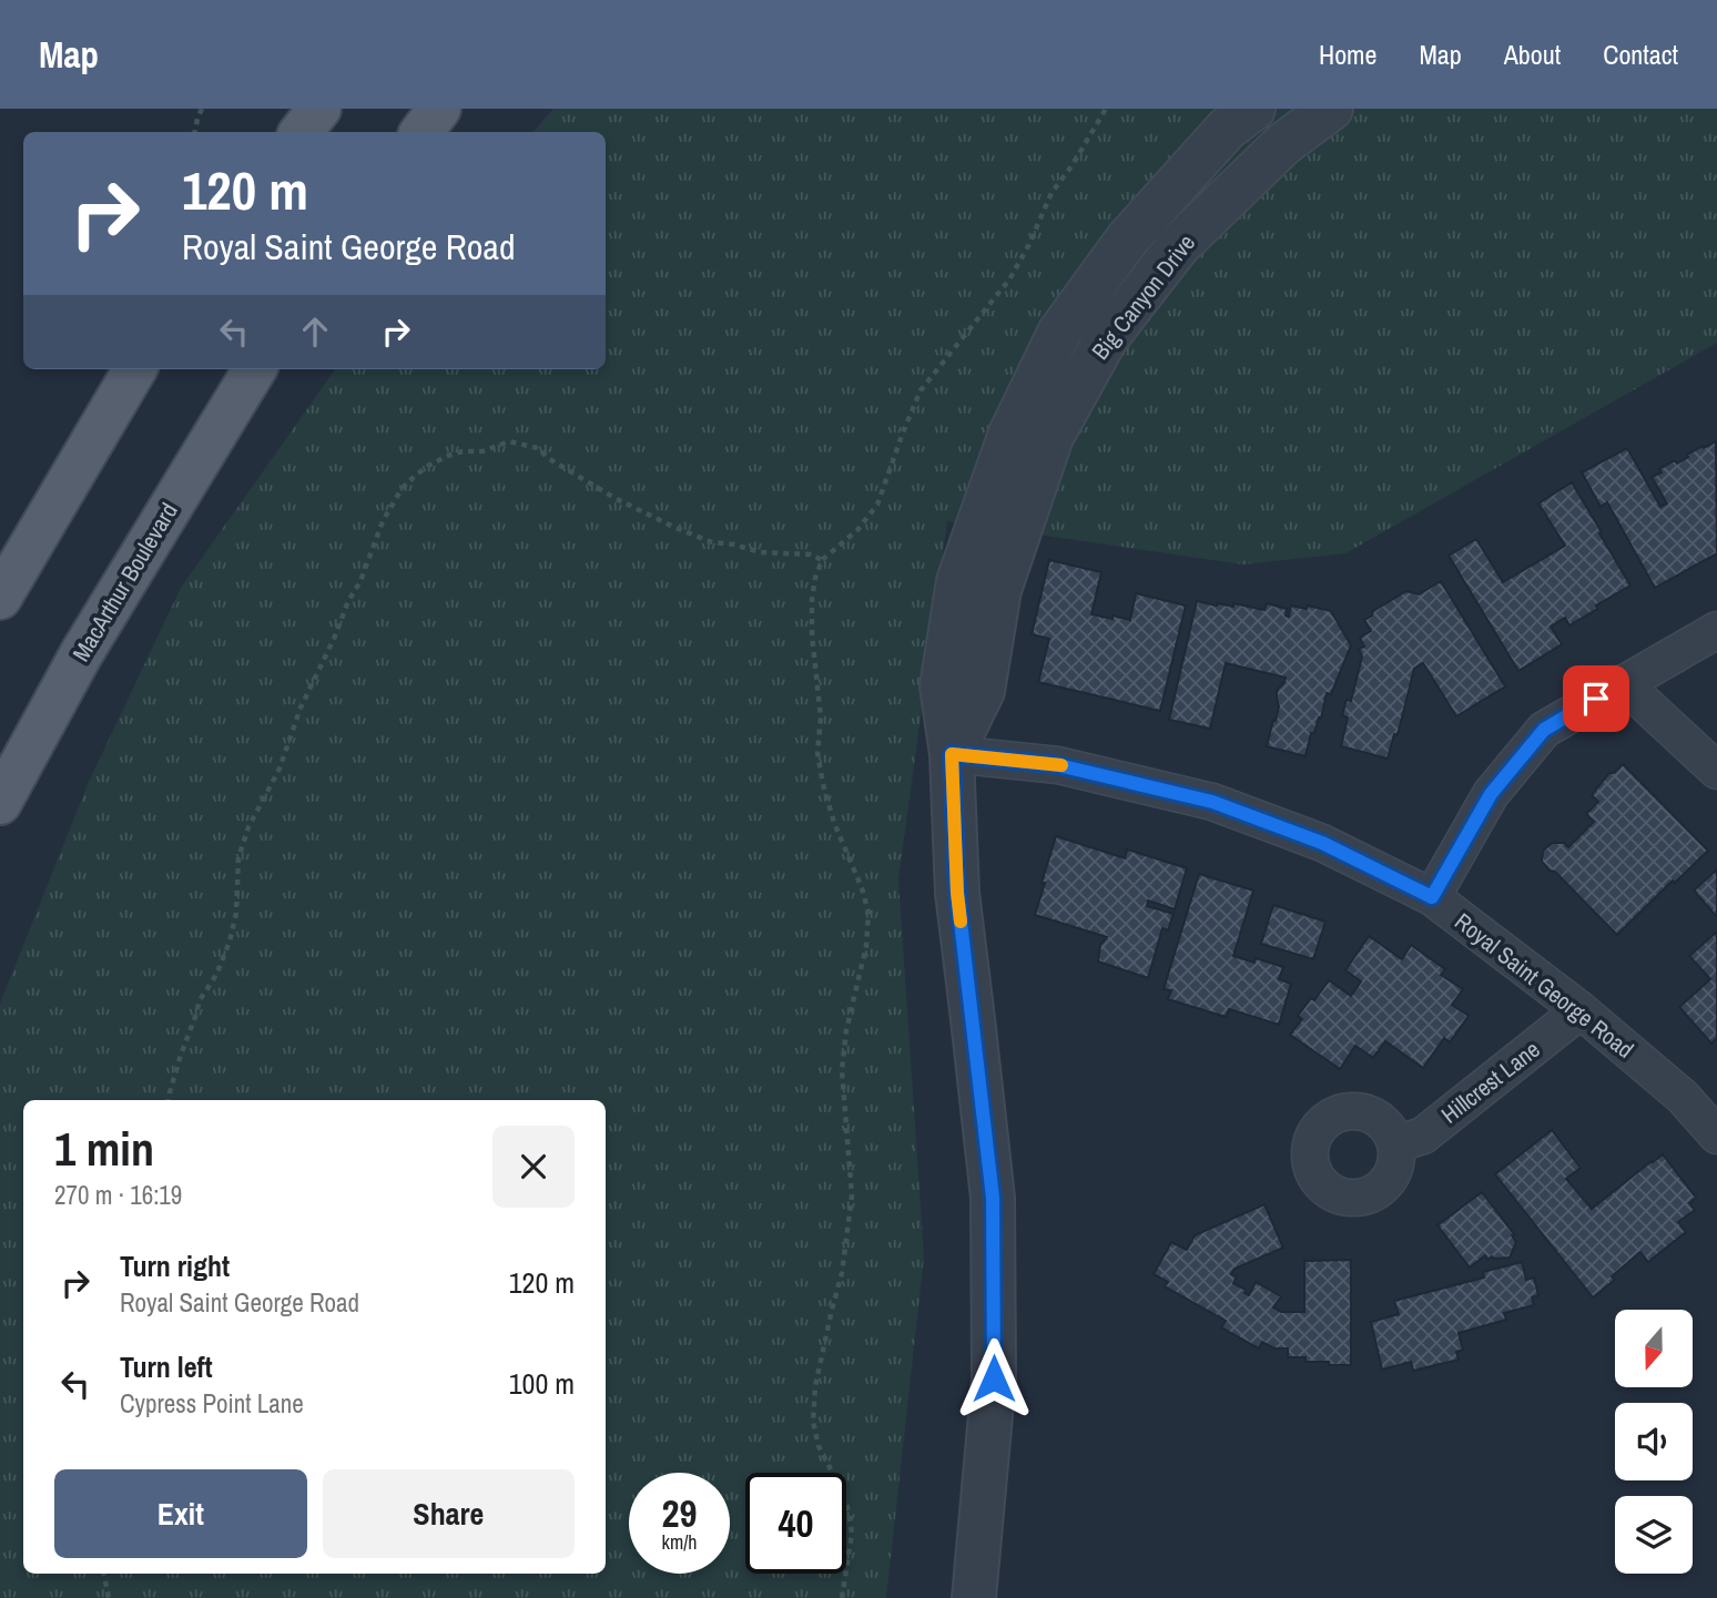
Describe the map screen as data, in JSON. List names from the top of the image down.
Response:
{
  "streets": {
    "main road": ["MacArthur Boulevard"],
    "street": ["Big Canyon Drive", "Royal Saint George Road", "Hillcrest Lane"]
  },
  "crossings": [
    ["Big Canyon Drive", "Royal Saint George Road"],
    ["Royal Saint George Road", "Hillcrest Lane"]
  ],
  "north": "bottom",
  "page": {
    "header": "Map",
    "nav": [
      "Home",
      "Map",
      "About",
      "Contact"
    ],
    "turn": ["120 m", "Royal Saint George Road"],
    "heading": ["1 min", "270 m · 16:19"],
    "list": [
      {
        "name": "Turn right",
        "note": "Royal Saint George Road",
        "value": "120 m"
      },
      {
        "name": "Turn left",
        "note": "Cypress Point Lane",
        "value": "100 m"
      }
    ],
    "buttons": ["Exit", "Share"],
    "speed": "29 km/h",
    "limit": "40"
  }
}
